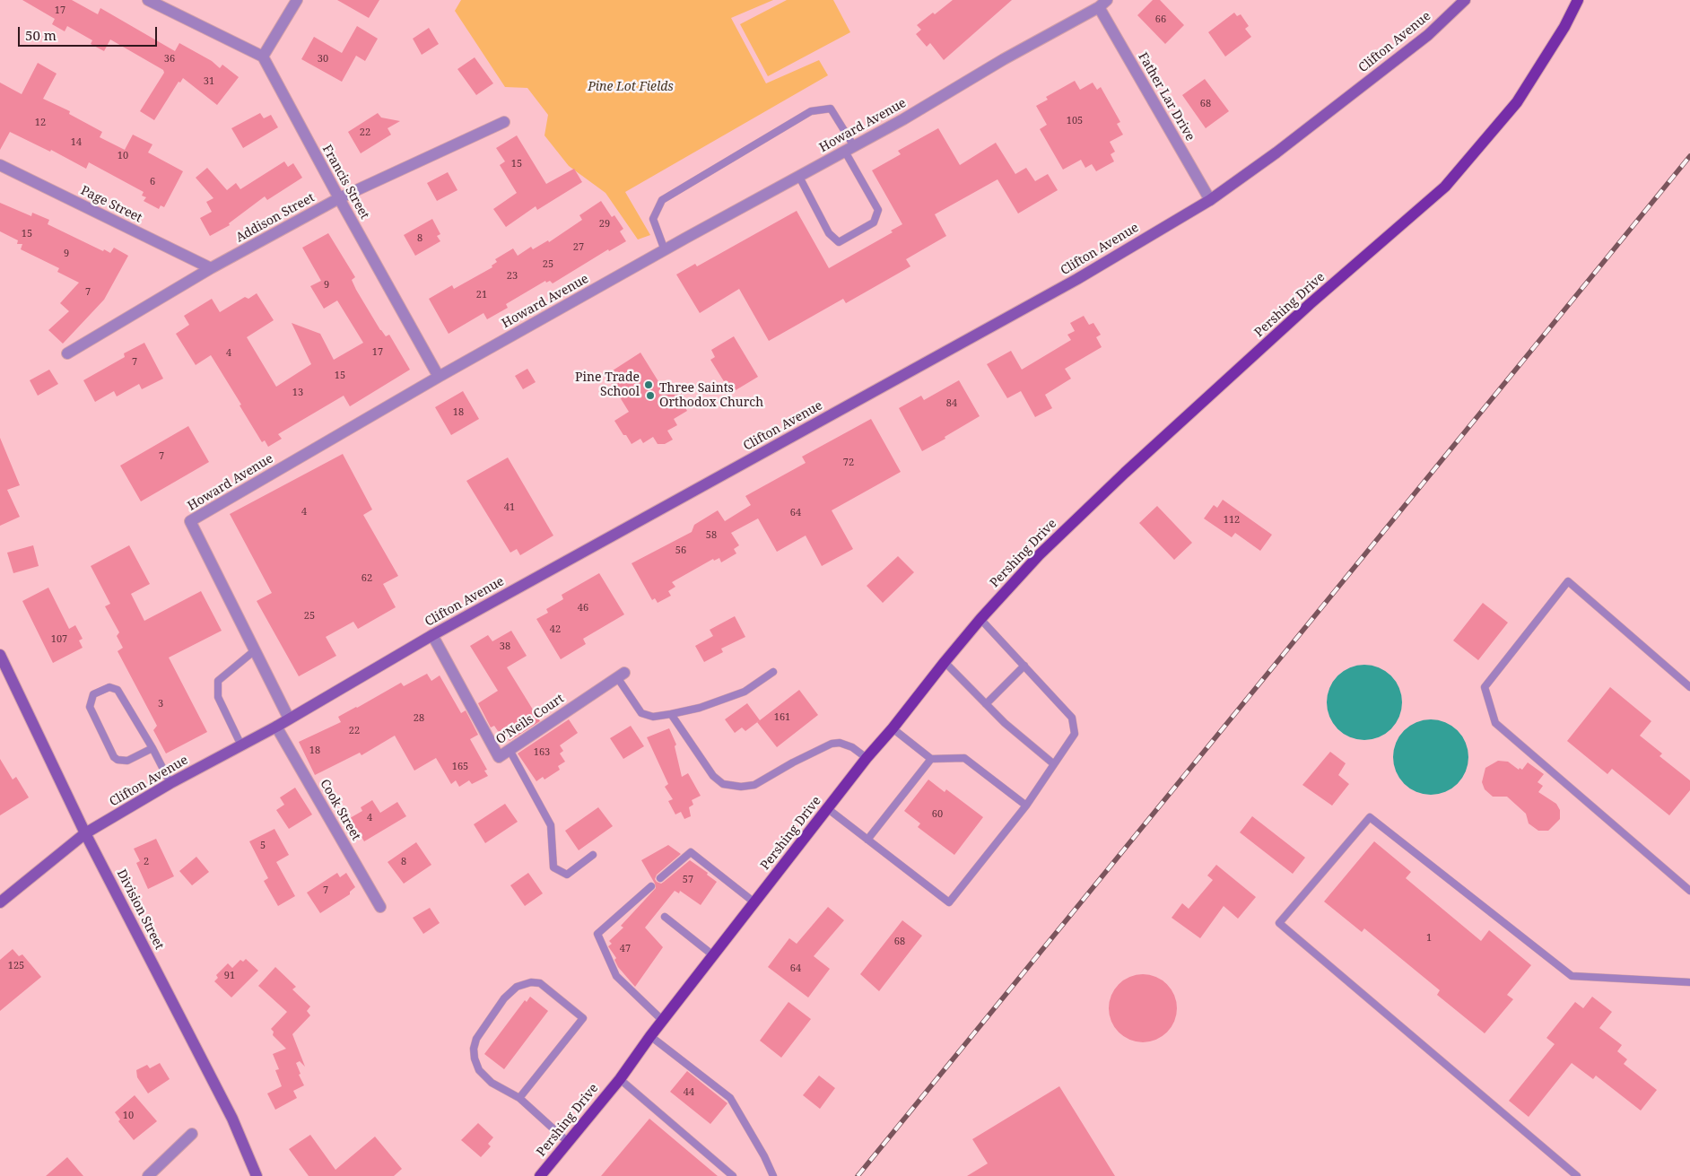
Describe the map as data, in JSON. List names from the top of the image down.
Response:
{
  "streets": {
    "main road": ["Clifton Avenue", "Pershing Drive", "Division Street"],
    "street": [
      "Father Lar Drive",
      "Howard Avenue",
      "Francis Street",
      "Page Street",
      "Addison Street",
      "O'Neils Court",
      "Cook Street"
    ]
  },
  "crossings": [
    ["Clifton Avenue", "Father Lar Drive"],
    ["Clifton Avenue", "Howard Avenue"],
    ["Clifton Avenue", "O'Neils Court"],
    ["Clifton Avenue", "Cook Street"],
    ["Clifton Avenue", "Division Street"],
    ["Father Lar Drive", "Howard Avenue"],
    ["Howard Avenue", "Francis Street"],
    ["Francis Street", "Addison Street"],
    ["Page Street", "Addison Street"]
  ],
  "parks": ["Pine Lot Fields"],
  "places": ["Pine Trade School", "Three Saints Orthodox Church"],
  "house_numbers": [
    "17",
    "66",
    "36",
    "30",
    "31",
    "68",
    "105",
    "12",
    "22",
    "14",
    "10",
    "15",
    "6",
    "29",
    "15",
    "8",
    "27",
    "9",
    "25",
    "23",
    "9",
    "7",
    "21",
    "17",
    "4",
    "7",
    "15",
    "13",
    "84",
    "18",
    "7",
    "72",
    "41",
    "4",
    "64",
    "112",
    "58",
    "56",
    "62",
    "46",
    "25",
    "42",
    "107",
    "38",
    "3",
    "161",
    "28",
    "22",
    "18",
    "163",
    "165",
    "60",
    "4",
    "5",
    "2",
    "8",
    "57",
    "7",
    "1",
    "68",
    "47",
    "125",
    "64",
    "91",
    "44",
    "10"
  ],
  "scale_bar": "50 m"
}
